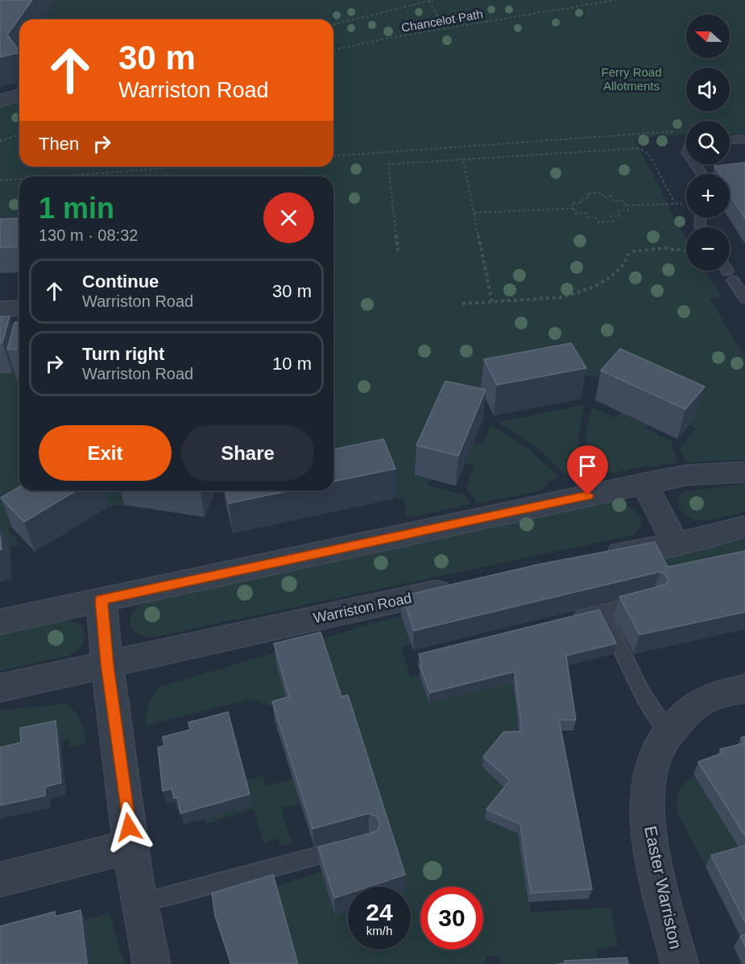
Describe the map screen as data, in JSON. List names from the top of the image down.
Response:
{
  "streets": {
    "street": ["Warriston Road", "Easter Warriston"],
    "path": ["Chancelot Path"]
  },
  "parks": ["Ferry Road Allotments"],
  "north": "left",
  "page": {
    "map_buttons": ["+", "−"],
    "turn": ["30 m", "Warriston Road"],
    "then": "Then",
    "heading": ["1 min", "130 m · 08:32"],
    "list": [
      {
        "name": "Continue",
        "note": "Warriston Road",
        "value": "30 m"
      },
      {
        "name": "Turn right",
        "note": "Warriston Road",
        "value": "10 m"
      }
    ],
    "buttons": ["Exit", "Share"],
    "speed": "24 km/h",
    "limit": "30"
  }
}
